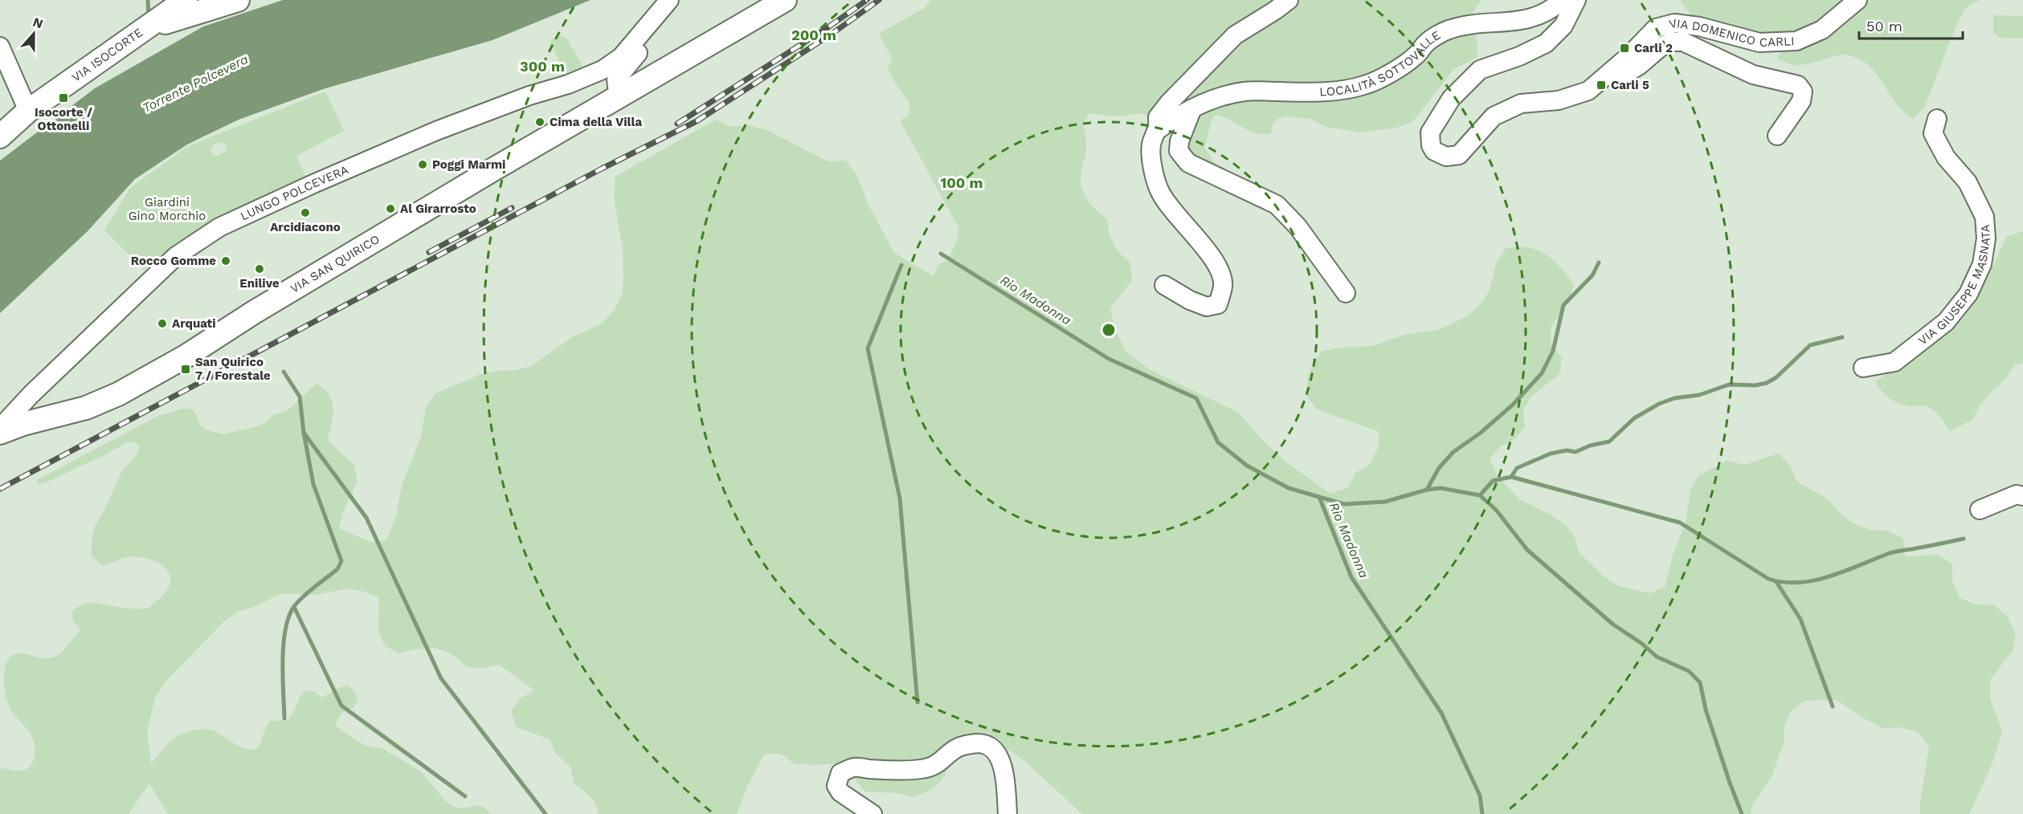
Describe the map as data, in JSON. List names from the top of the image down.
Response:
{
  "streets": {
    "main road": ["VIA ISOCORTE", "VIA SAN QUIRICO"],
    "street": [
      "VIA DOMENICO CARLI",
      "LOCALITÀ SOTTOVALLE",
      "LUNGO POLCEVERA",
      "VIA GIUSEPPE MASNATA"
    ]
  },
  "crossings": [
    ["LUNGO POLCEVERA", "VIA SAN QUIRICO"]
  ],
  "water": ["Torrente Polcevera", "Rio Madonna"],
  "parks": ["Giardini Gino Morchio"],
  "places": {
    "transit": [
      "Carli 2",
      "Carli 5",
      "Isocorte / Ottonelli",
      "San Quirico 7 / Forestale"
    ],
    "other": [
      "Cima della Villa",
      "Poggi Marmi",
      "Al Girarrosto",
      "Arcidiacono",
      "Rocco Gomme",
      "Enilive",
      "Arquati"
    ]
  },
  "scale_bar": "50 m",
  "north": "top",
  "rings": ["200 m", "300 m", "100 m"]
}
